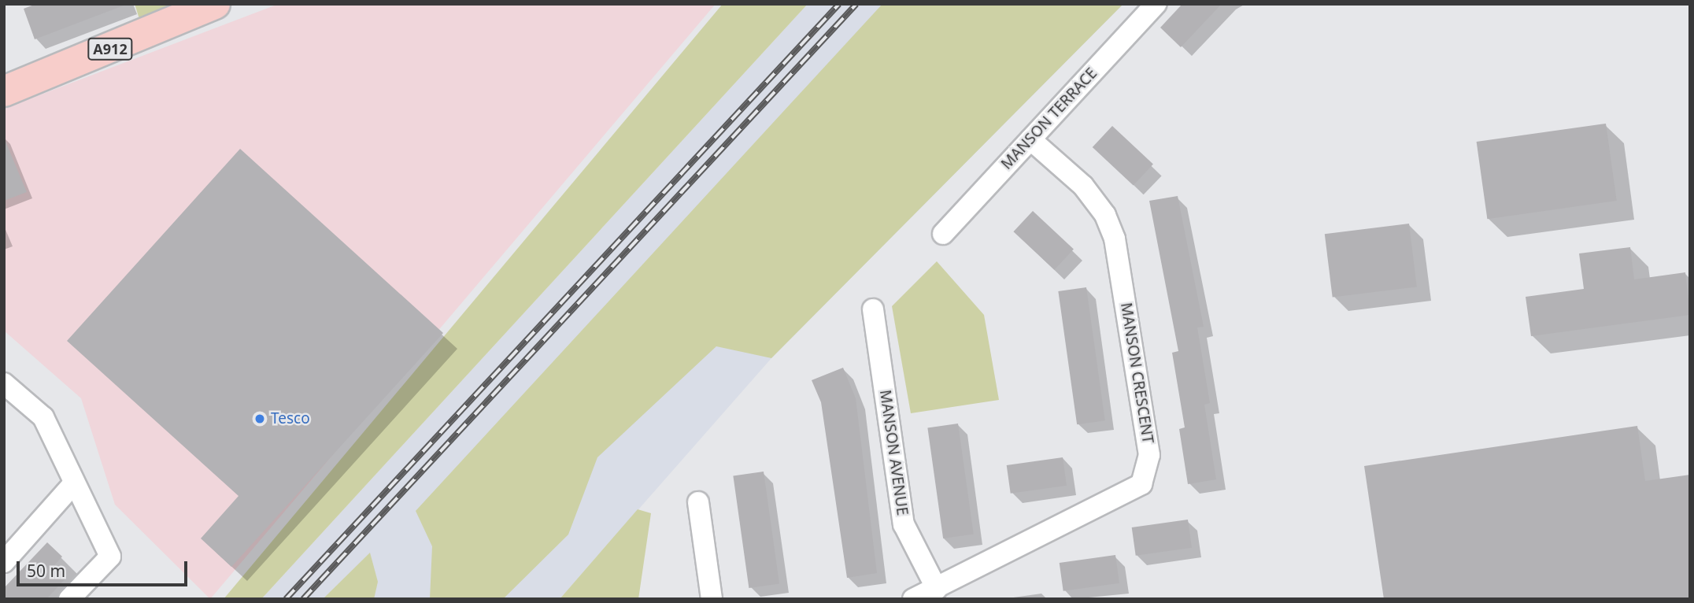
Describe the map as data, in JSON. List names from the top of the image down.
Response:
{
  "streets": {
    "main road": ["A912"],
    "street": ["MANSON TERRACE", "MANSON CRESCENT", "MANSON AVENUE"]
  },
  "crossings": [
    ["MANSON TERRACE", "MANSON CRESCENT"],
    ["MANSON CRESCENT", "MANSON AVENUE"]
  ],
  "places": ["Tesco"],
  "scale_bar": "50 m"
}
